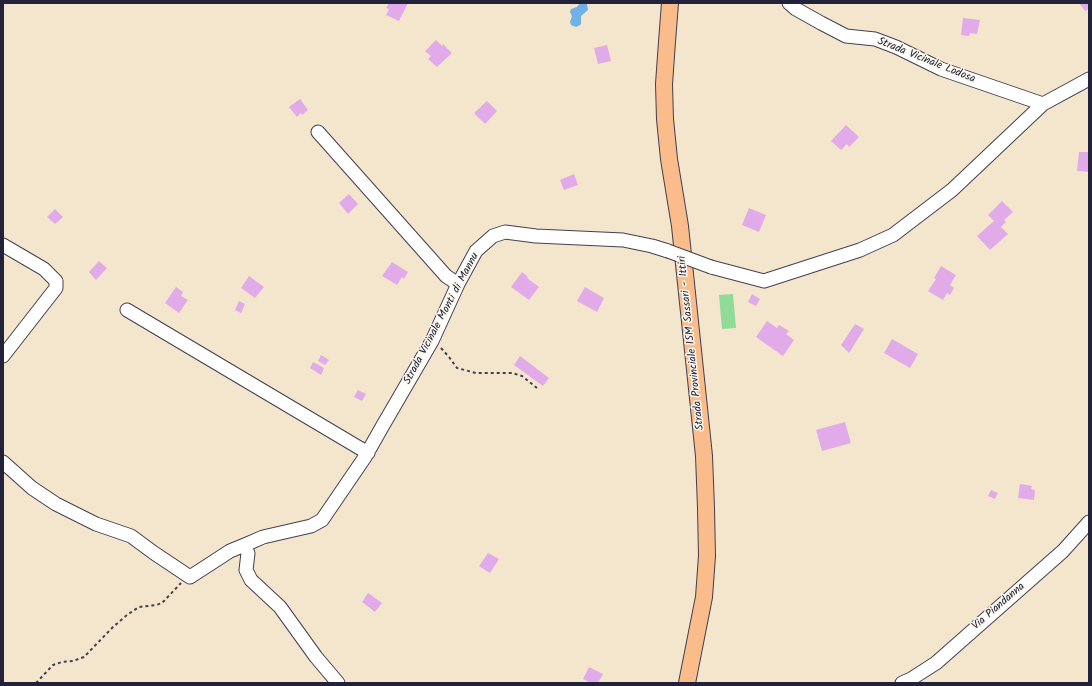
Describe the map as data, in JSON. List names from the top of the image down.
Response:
{
  "streets": {
    "main road": ["Strada Provinciale 15M Sassari - Ittiri"],
    "street": ["Strada Vicinale Lodosa", "Strada Vicinale Monti di Mannu", "Via Piandanna"]
  },
  "crossings": [
    ["Strada Vicinale Lodosa", "Strada Vicinale Monti di Mannu"]
  ]
}
